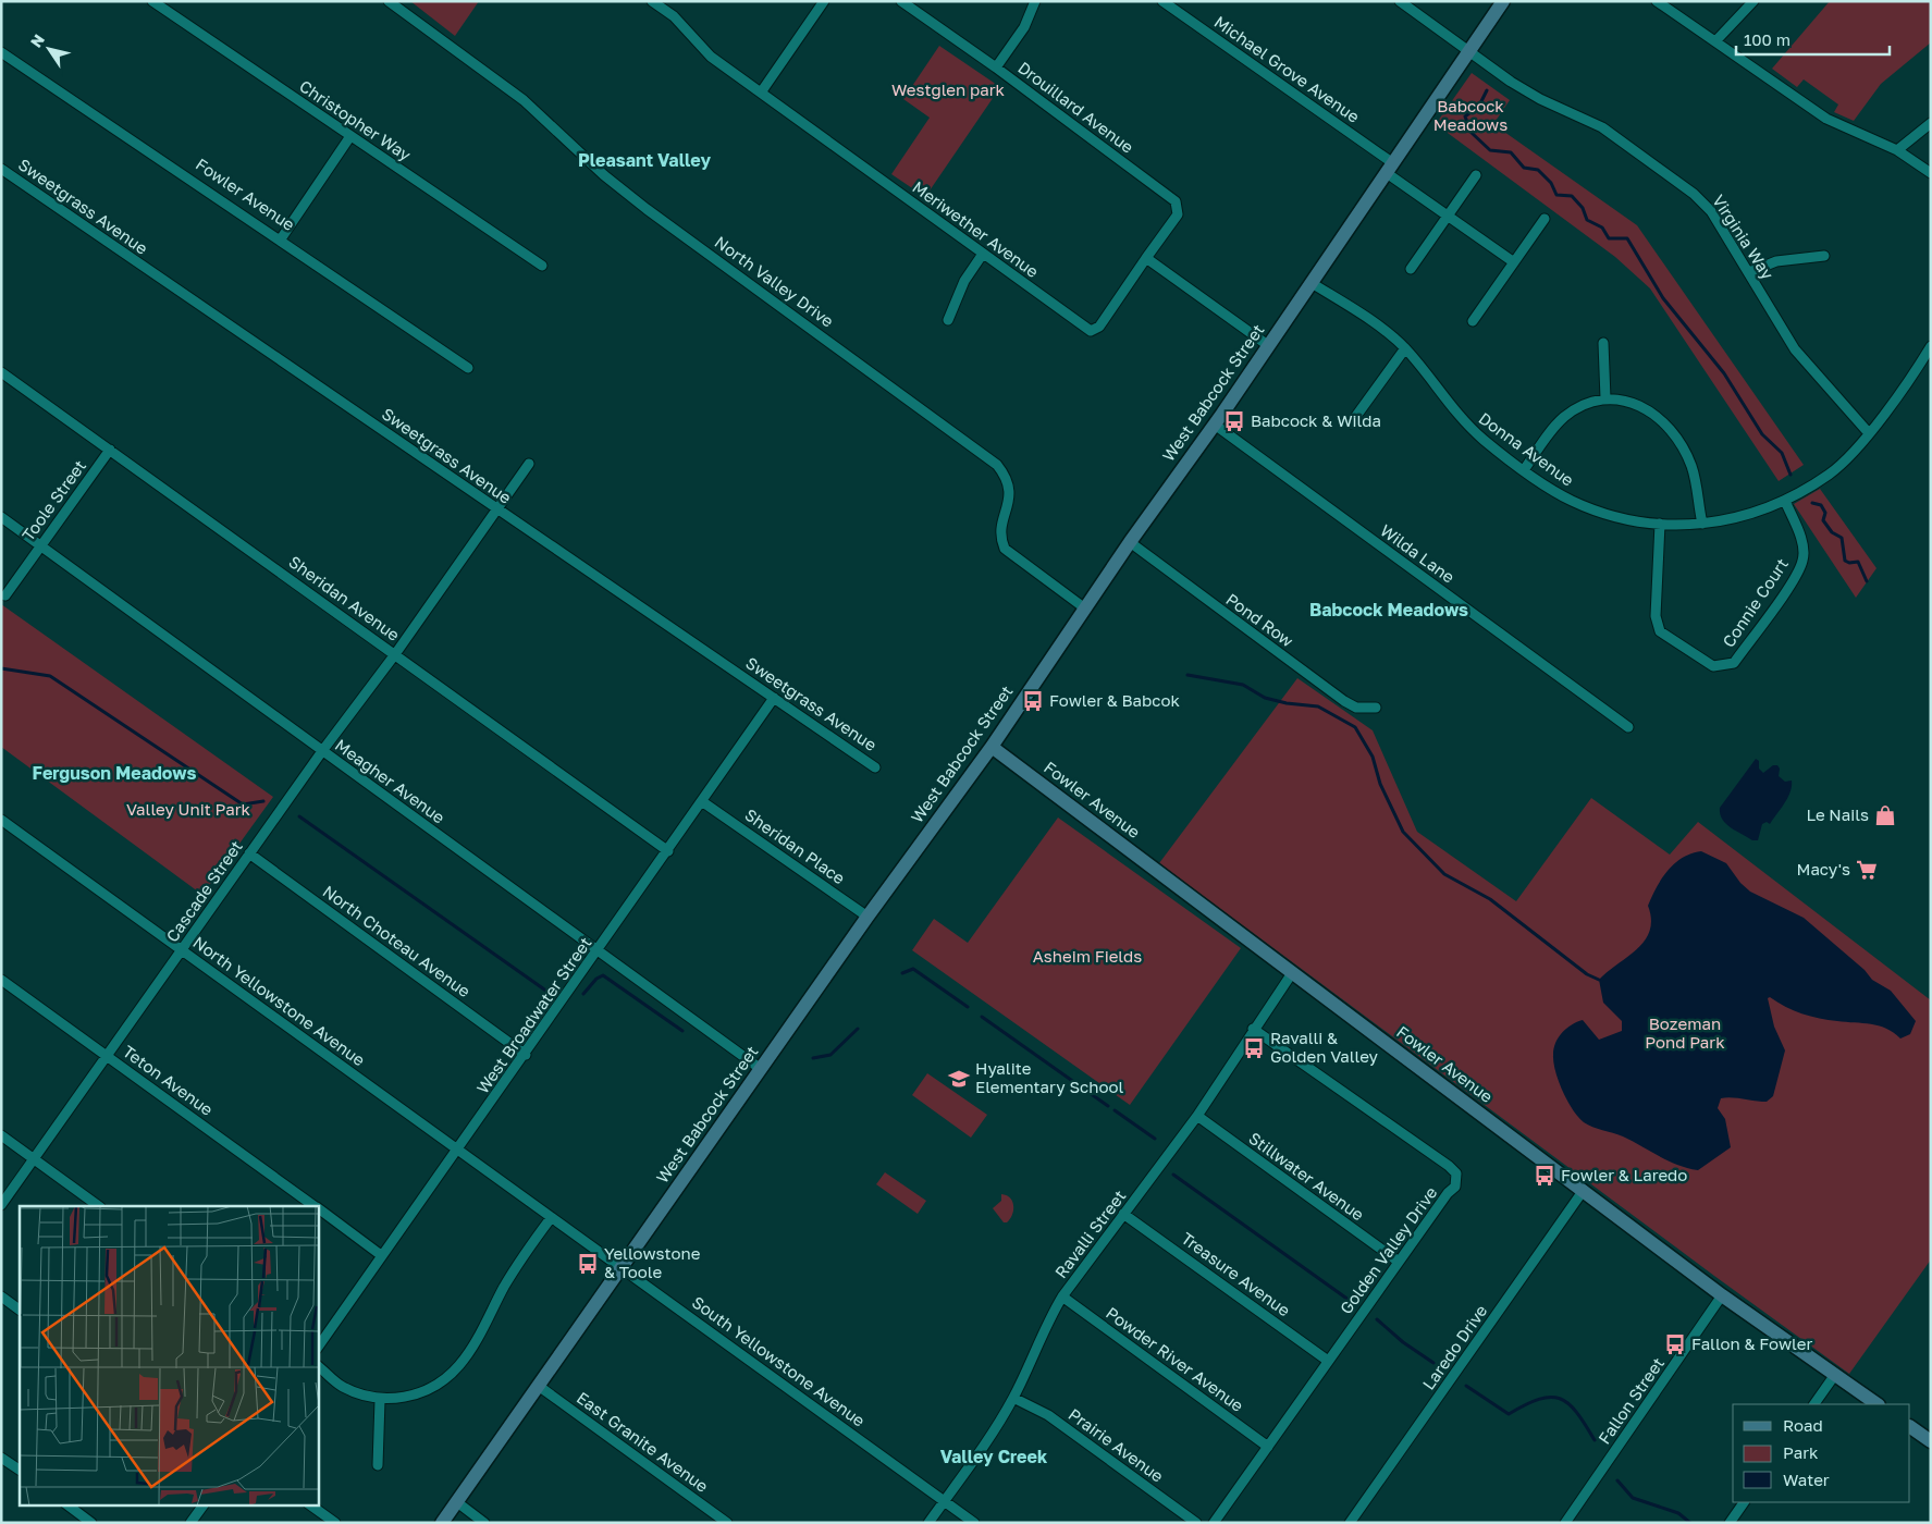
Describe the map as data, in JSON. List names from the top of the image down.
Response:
{
  "streets": {
    "street": [
      "Michael Grove Avenue",
      "Drouillard Avenue",
      "Christopher Way",
      "Fowler Avenue",
      "Sweetgrass Avenue",
      "Meriwether Avenue",
      "Virginia Way",
      "North Valley Drive",
      "West Babcock Street",
      "Donna Avenue",
      "Toole Street",
      "Wilda Lane",
      "Sheridan Avenue",
      "Connie Court",
      "Pond Row",
      "Meagher Avenue",
      "Sheridan Place",
      "Cascade Street",
      "North Choteau Avenue",
      "North Yellowstone Avenue",
      "West Broadwater Street",
      "Teton Avenue",
      "Stillwater Avenue",
      "Ravalli Street",
      "Golden Valley Drive",
      "Treasure Avenue",
      "Laredo Drive",
      "Powder River Avenue",
      "South Yellowstone Avenue",
      "Fallon Street",
      "East Granite Avenue",
      "Prairie Avenue"
    ]
  },
  "crossings": [
    ["Michael Grove Avenue", "West Babcock Street"],
    ["Drouillard Avenue", "Meriwether Avenue"],
    ["Fowler Avenue", "West Babcock Street"],
    ["Fowler Avenue", "Ravalli Street"],
    ["Fowler Avenue", "Laredo Drive"],
    ["Fowler Avenue", "Fallon Street"],
    ["Sweetgrass Avenue", "Cascade Street"],
    ["Sweetgrass Avenue", "West Broadwater Street"],
    ["Virginia Way", "West Babcock Street"],
    ["Virginia Way", "Donna Avenue"],
    ["North Valley Drive", "West Babcock Street"],
    ["West Babcock Street", "Donna Avenue"],
    ["West Babcock Street", "Wilda Lane"],
    ["West Babcock Street", "Pond Row"],
    ["West Babcock Street", "Meagher Avenue"],
    ["West Babcock Street", "Sheridan Place"],
    ["West Babcock Street", "South Yellowstone Avenue"],
    ["West Babcock Street", "East Granite Avenue"],
    ["Donna Avenue", "Connie Court"],
    ["Toole Street", "Sheridan Avenue"],
    ["Toole Street", "Meagher Avenue"],
    ["Sheridan Avenue", "Cascade Street"],
    ["Sheridan Avenue", "West Broadwater Street"],
    ["Meagher Avenue", "Cascade Street"],
    ["Meagher Avenue", "West Broadwater Street"],
    ["Sheridan Place", "West Broadwater Street"],
    ["Cascade Street", "North Choteau Avenue"],
    ["Cascade Street", "North Yellowstone Avenue"],
    ["Cascade Street", "Teton Avenue"],
    ["North Choteau Avenue", "West Broadwater Street"],
    ["North Yellowstone Avenue", "West Broadwater Street"],
    ["North Yellowstone Avenue", "South Yellowstone Avenue"],
    ["West Broadwater Street", "Teton Avenue"],
    ["West Broadwater Street", "South Yellowstone Avenue"],
    ["Stillwater Avenue", "Ravalli Street"],
    ["Stillwater Avenue", "Golden Valley Drive"],
    ["Ravalli Street", "Golden Valley Drive"],
    ["Ravalli Street", "Treasure Avenue"],
    ["Ravalli Street", "Powder River Avenue"],
    ["Ravalli Street", "South Yellowstone Avenue"],
    ["Ravalli Street", "Prairie Avenue"],
    ["Golden Valley Drive", "Treasure Avenue"],
    ["Golden Valley Drive", "Powder River Avenue"]
  ],
  "districts": [
    "Pleasant Valley",
    "Babcock Meadows",
    "Ferguson Meadows",
    "Valley Creek"
  ],
  "parks": [
    "Westglen park",
    "Babcock Meadows",
    "Valley Unit Park",
    "Asheim Fields",
    "Bozeman Pond Park"
  ],
  "places": {
    "bus stop": [
      "Babcock & Wilda",
      "Fowler & Babcok",
      "Ravalli & Golden Valley",
      "Fowler & Laredo",
      "Yellowstone & Toole",
      "Fallon & Fowler"
    ],
    "shop": ["Le Nails"],
    "supermarket": ["Macy's"],
    "school or university": ["Hyalite Elementary School"]
  },
  "legend": ["Road", "Park", "Water"],
  "scale_bar": "100 m",
  "north": "top left"
}
